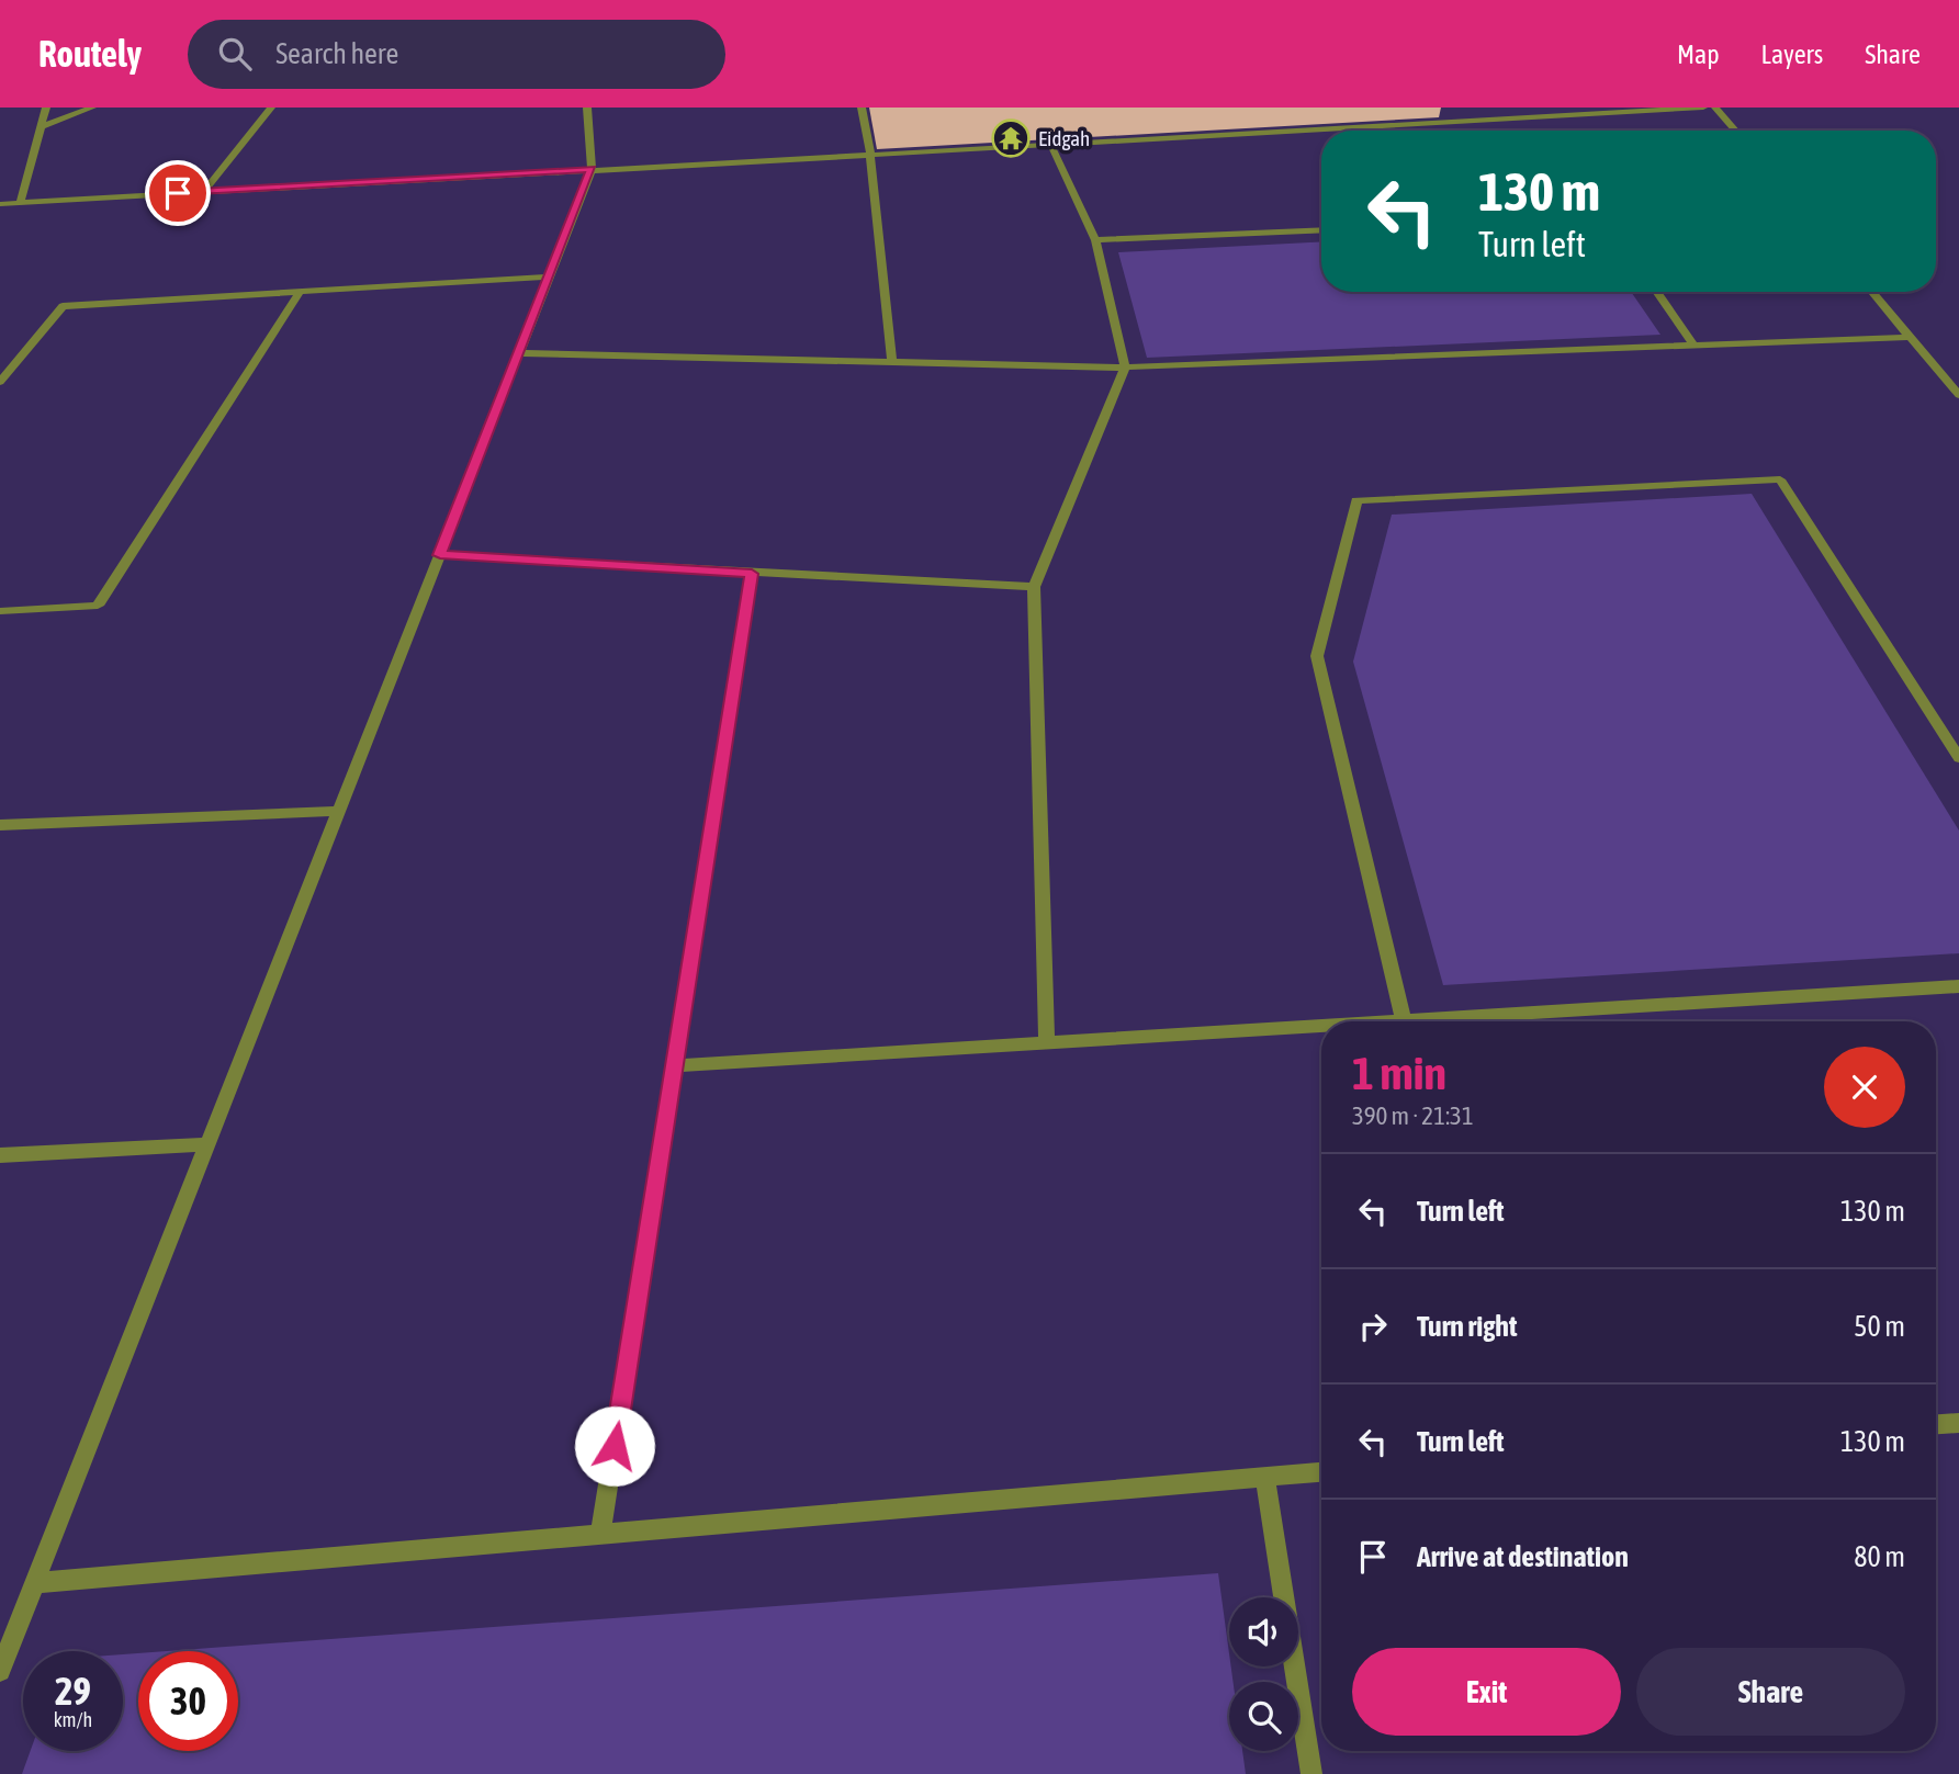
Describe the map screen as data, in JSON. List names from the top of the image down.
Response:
{
  "places": {
    "temple": ["Eidgah"]
  },
  "page": {
    "header": "Routely",
    "search": "Search here",
    "nav": ["Map", "Layers", "Share"],
    "turn": ["130 m", "Turn left"],
    "heading": ["1 min", "390 m · 21:31"],
    "list": [
      {
        "name": "Turn left",
        "value": "130 m"
      },
      {
        "name": "Turn right",
        "value": "50 m"
      },
      {
        "name": "Turn left",
        "value": "130 m"
      },
      {
        "name": "Arrive at destination",
        "value": "80 m"
      }
    ],
    "buttons": ["Exit", "Share"],
    "speed": "29 km/h",
    "limit": "30"
  }
}
